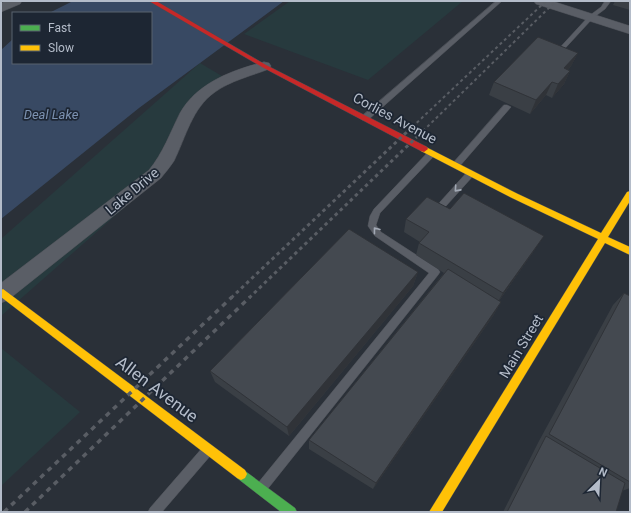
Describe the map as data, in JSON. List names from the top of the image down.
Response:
{
  "streets": {
    "street": [
      "Corlies Avenue",
      "Lake Drive",
      "Main Street",
      "Allen Avenue"
    ]
  },
  "crossings": [
    ["Corlies Avenue", "Lake Drive"],
    ["Corlies Avenue", "Main Street"],
    ["Lake Drive", "Allen Avenue"]
  ],
  "water": ["Deal Lake"],
  "legend": ["Fast", "Slow"],
  "north": "top right"
}
